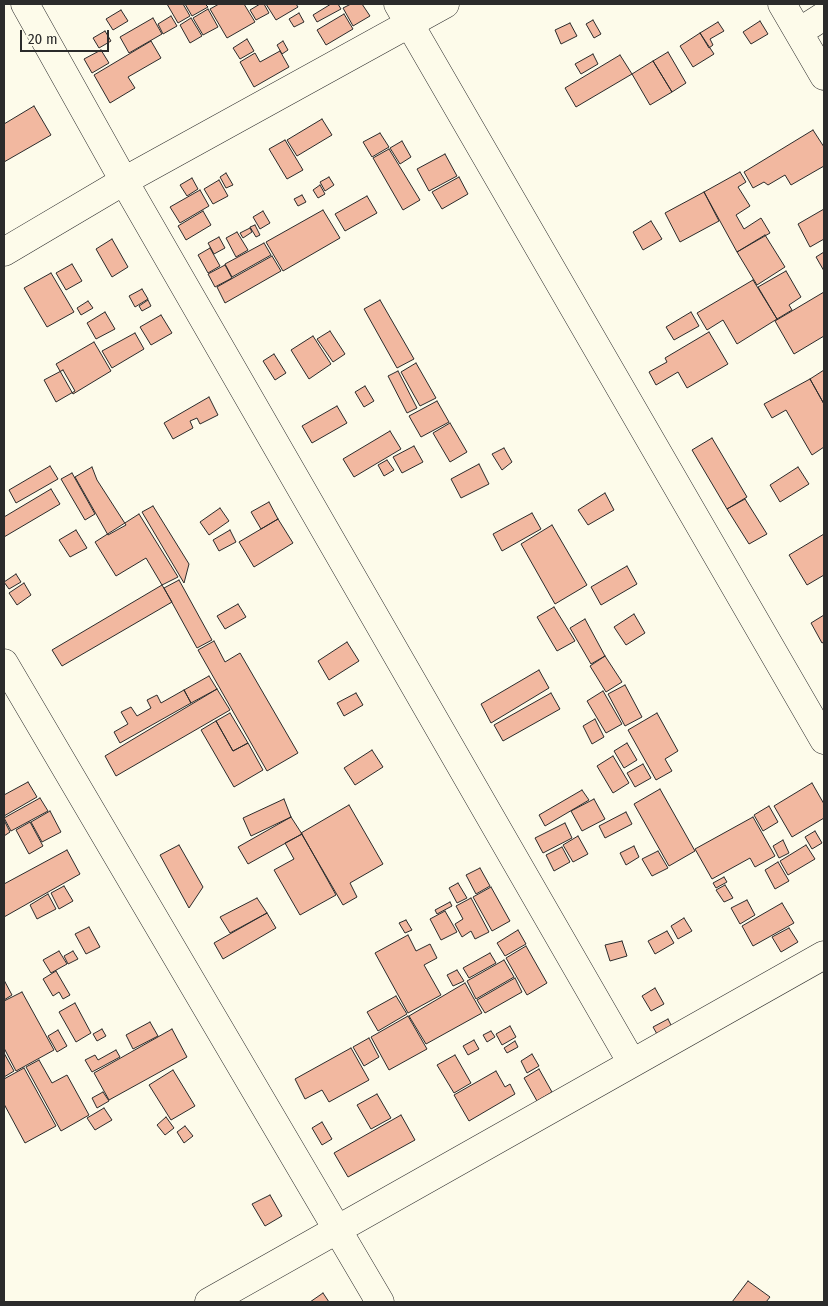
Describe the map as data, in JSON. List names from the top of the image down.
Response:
{
  "scale_bar": "20 m"
}
